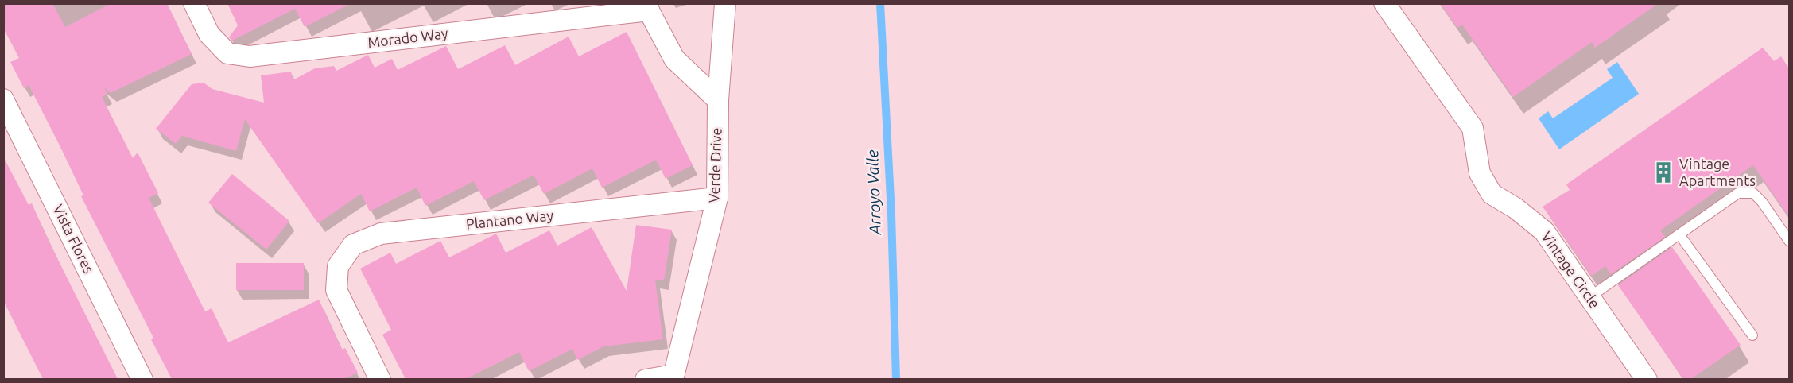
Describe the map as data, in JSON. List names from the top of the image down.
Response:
{
  "streets": {
    "street": [
      "Morado Way",
      "Verde Drive",
      "Plantano Way",
      "Vista Flores",
      "Vintage Circle"
    ]
  },
  "crossings": [
    ["Verde Drive", "Plantano Way"]
  ],
  "water": ["Arroyo Valle"],
  "places": {
    "building": ["Vintage Apartments"]
  }
}
